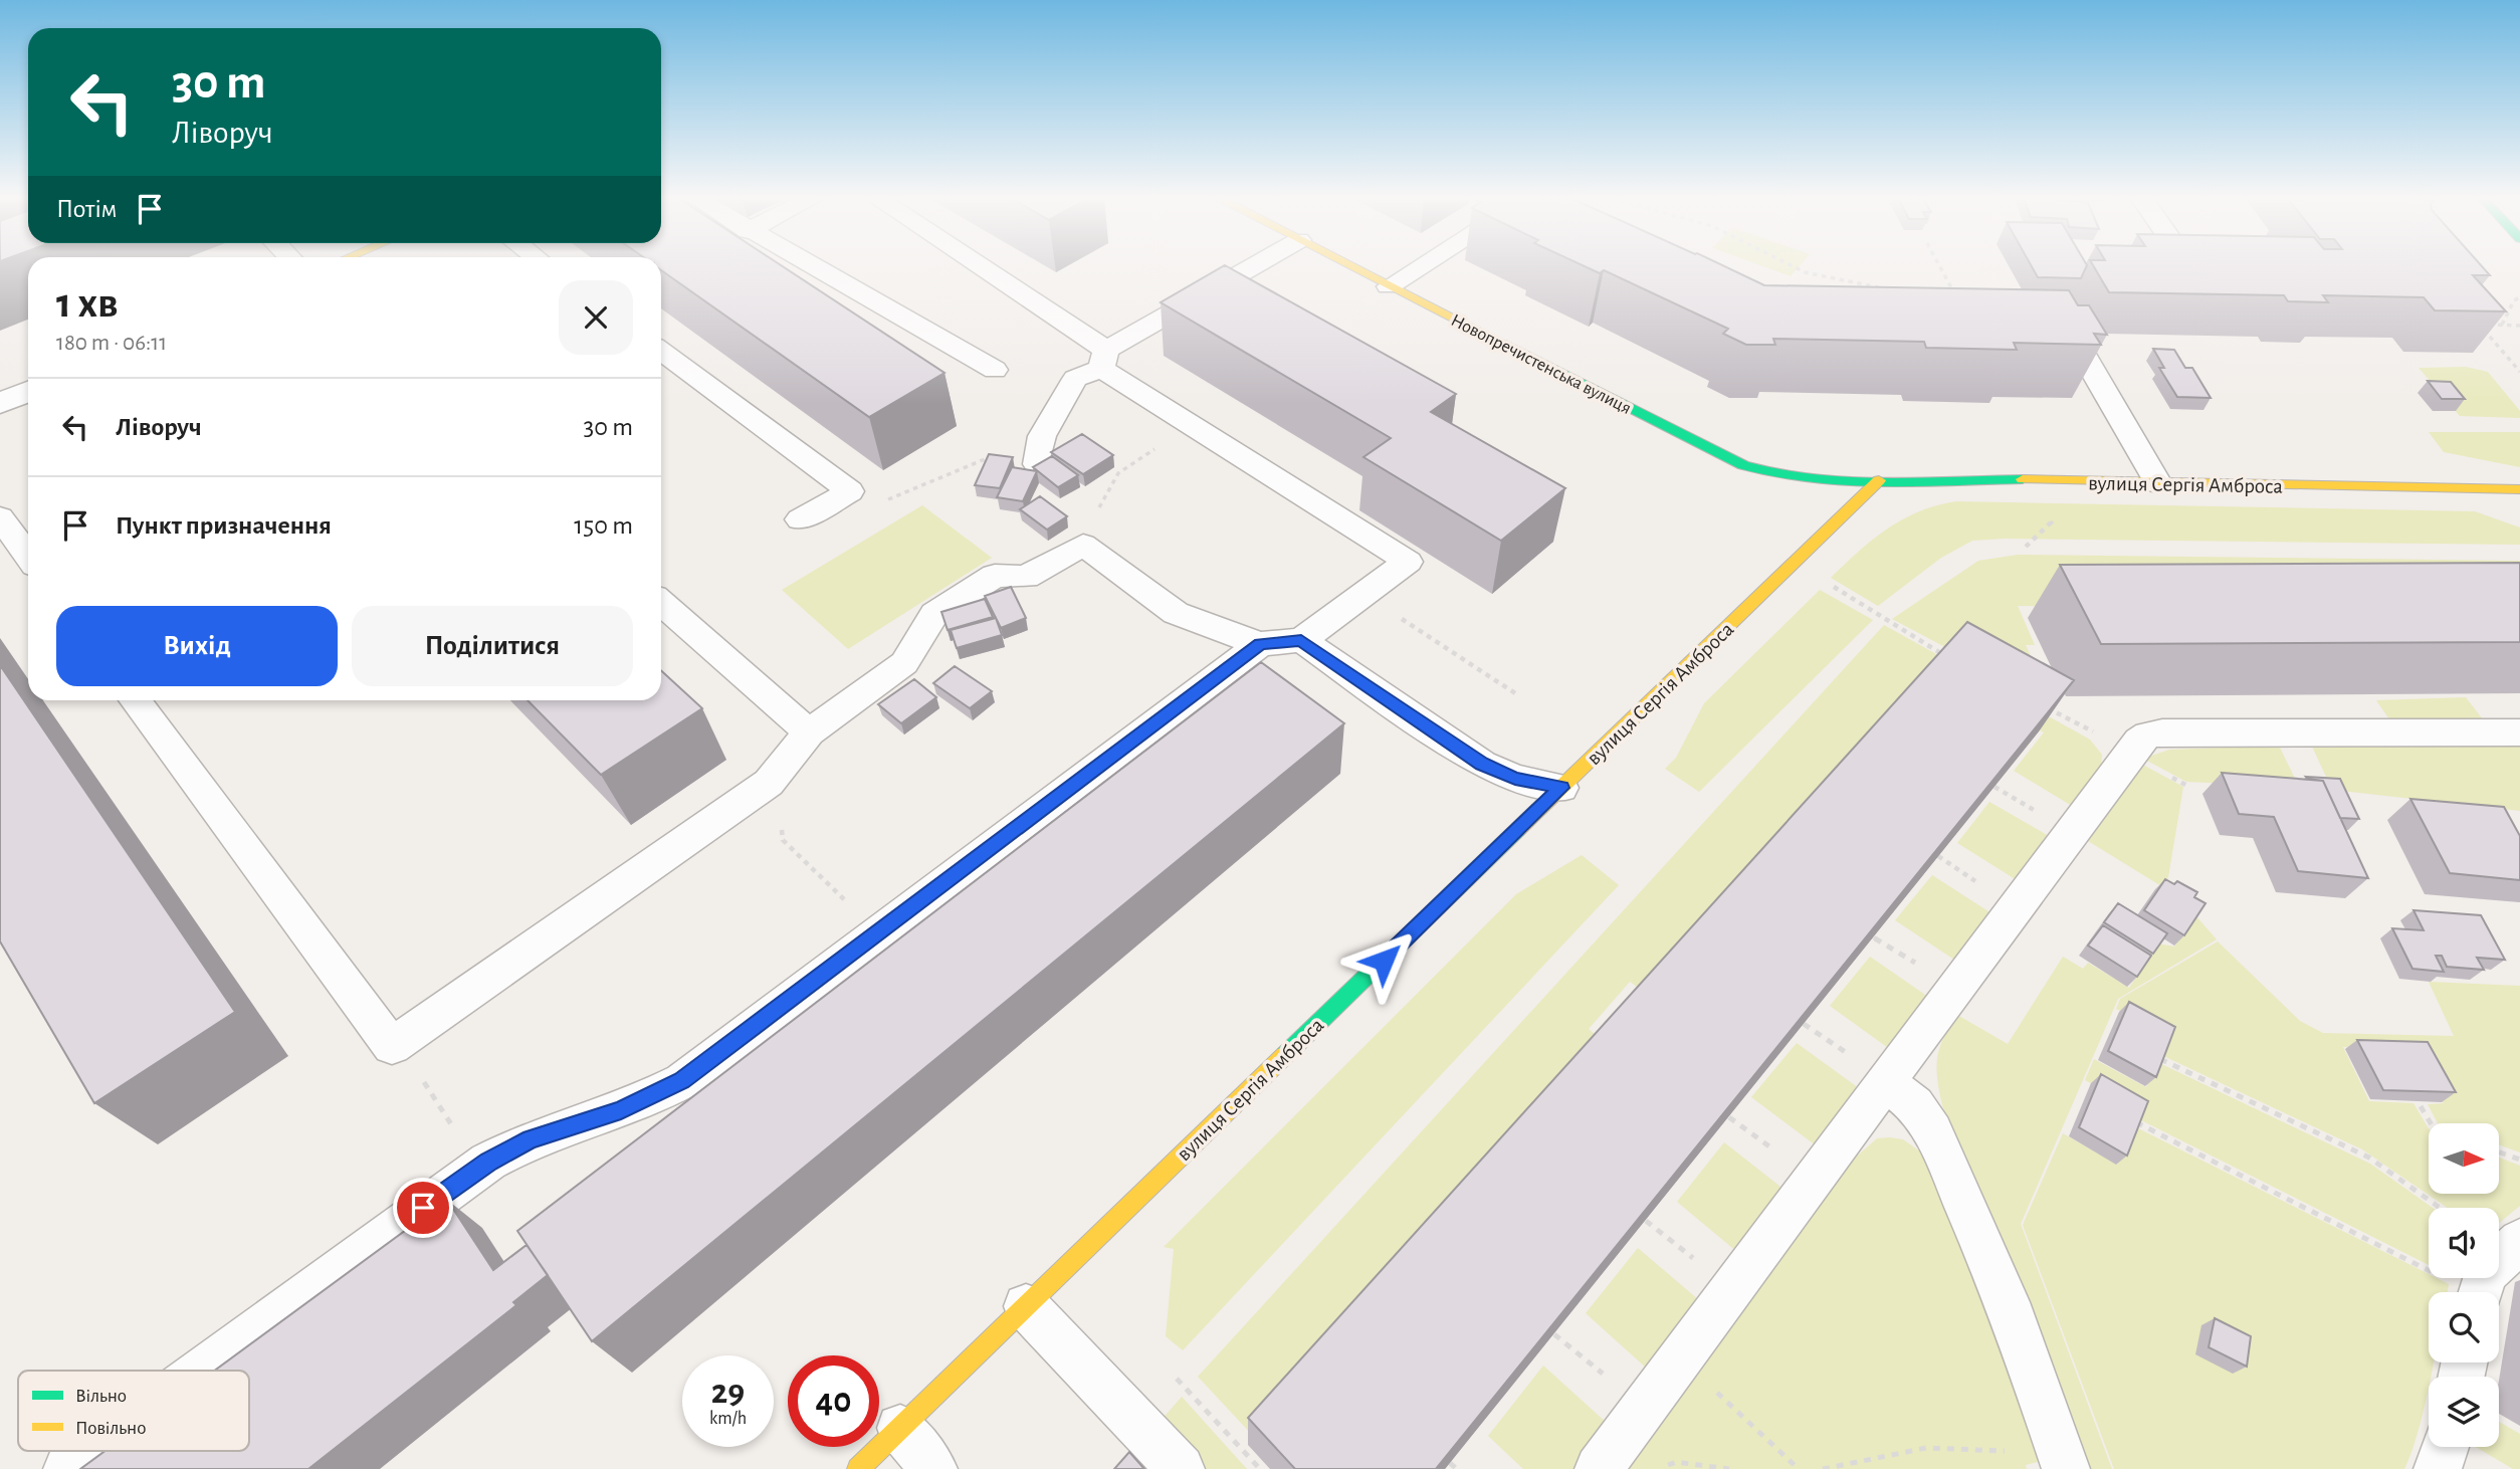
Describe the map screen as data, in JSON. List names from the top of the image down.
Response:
{
  "streets": {
    "street": ["Новопречистенська вулиця", "вулиця Сергія Амброса"]
  },
  "crossings": [
    ["Новопречистенська вулиця", "вулиця Сергія Амброса"]
  ],
  "legend": ["Вільно", "Повільно"],
  "north": "right",
  "page": {
    "turn": ["30 m", "Ліворуч"],
    "then": "Потім",
    "heading": ["1 хв", "180 m · 06:11"],
    "list": [
      {
        "name": "Ліворуч",
        "value": "30 m"
      },
      {
        "name": "Пункт призначення",
        "value": "150 m"
      }
    ],
    "buttons": ["Вихід", "Поділитися"],
    "speed": "29 km/h",
    "limit": "40"
  }
}
